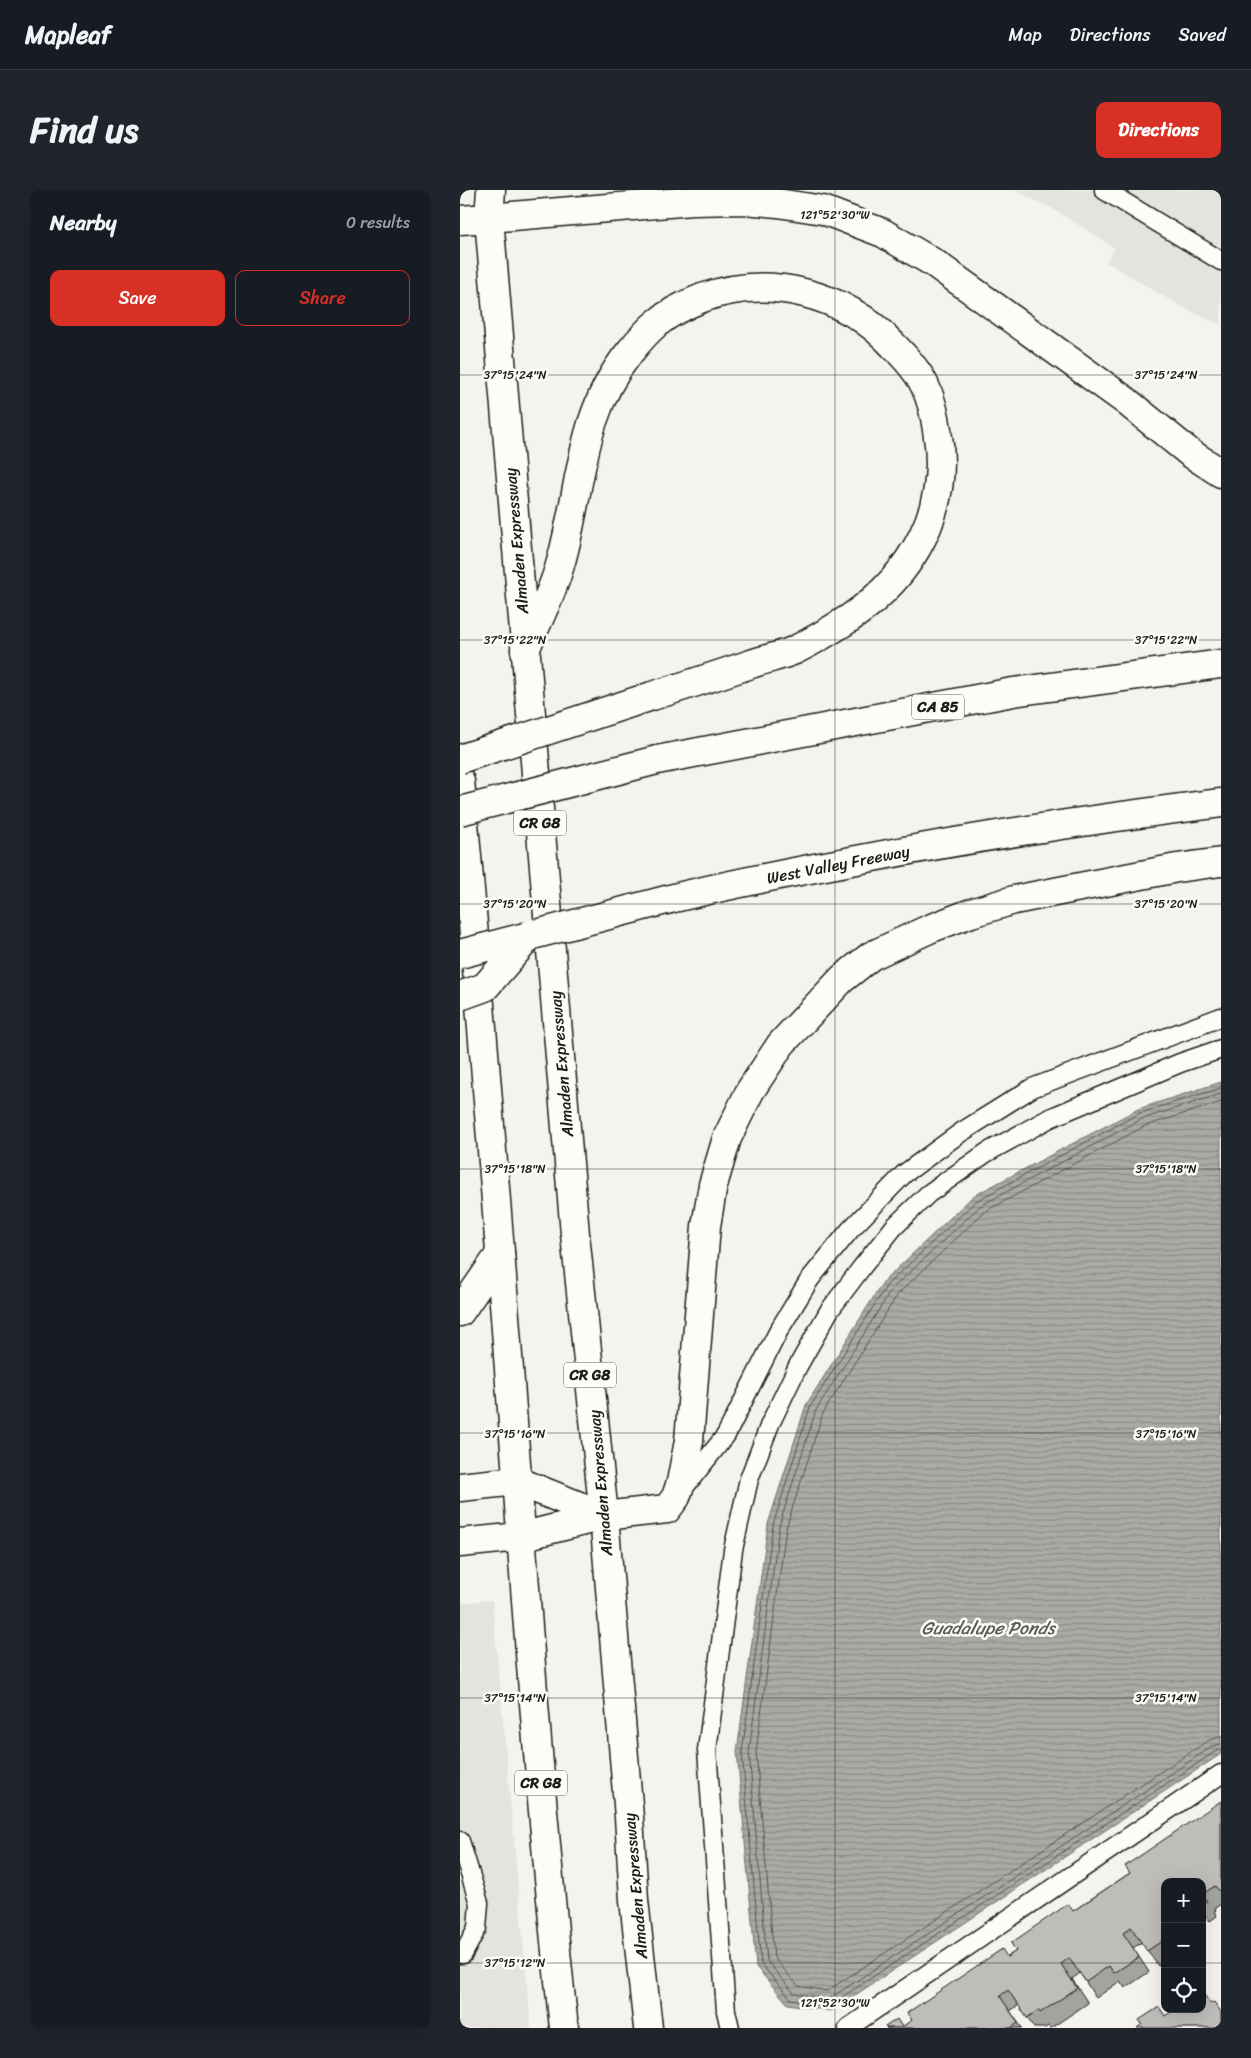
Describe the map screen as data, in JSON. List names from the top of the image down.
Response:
{
  "streets": {
    "main road": [
      "Almaden Expressway",
      "CA 85",
      "CR G8",
      "West Valley Freeway"
    ]
  },
  "water": ["Guadalupe Ponds"],
  "page": {
    "header": "Mapleaf",
    "nav": ["Map", "Directions", "Saved"],
    "title": "Find us",
    "buttons": [
      "Directions",
      ["Save", "Share"]
    ],
    "heading": ["Nearby", "0 results"],
    "map_buttons": ["+", "−"]
  },
  "coordinates": [
    "121°52'30\"W",
    "37°15'24\"N",
    "37°15'22\"N",
    "37°15'20\"N",
    "37°15'18\"N",
    "37°15'16\"N",
    "37°15'14\"N",
    "37°15'12\"N"
  ]
}
